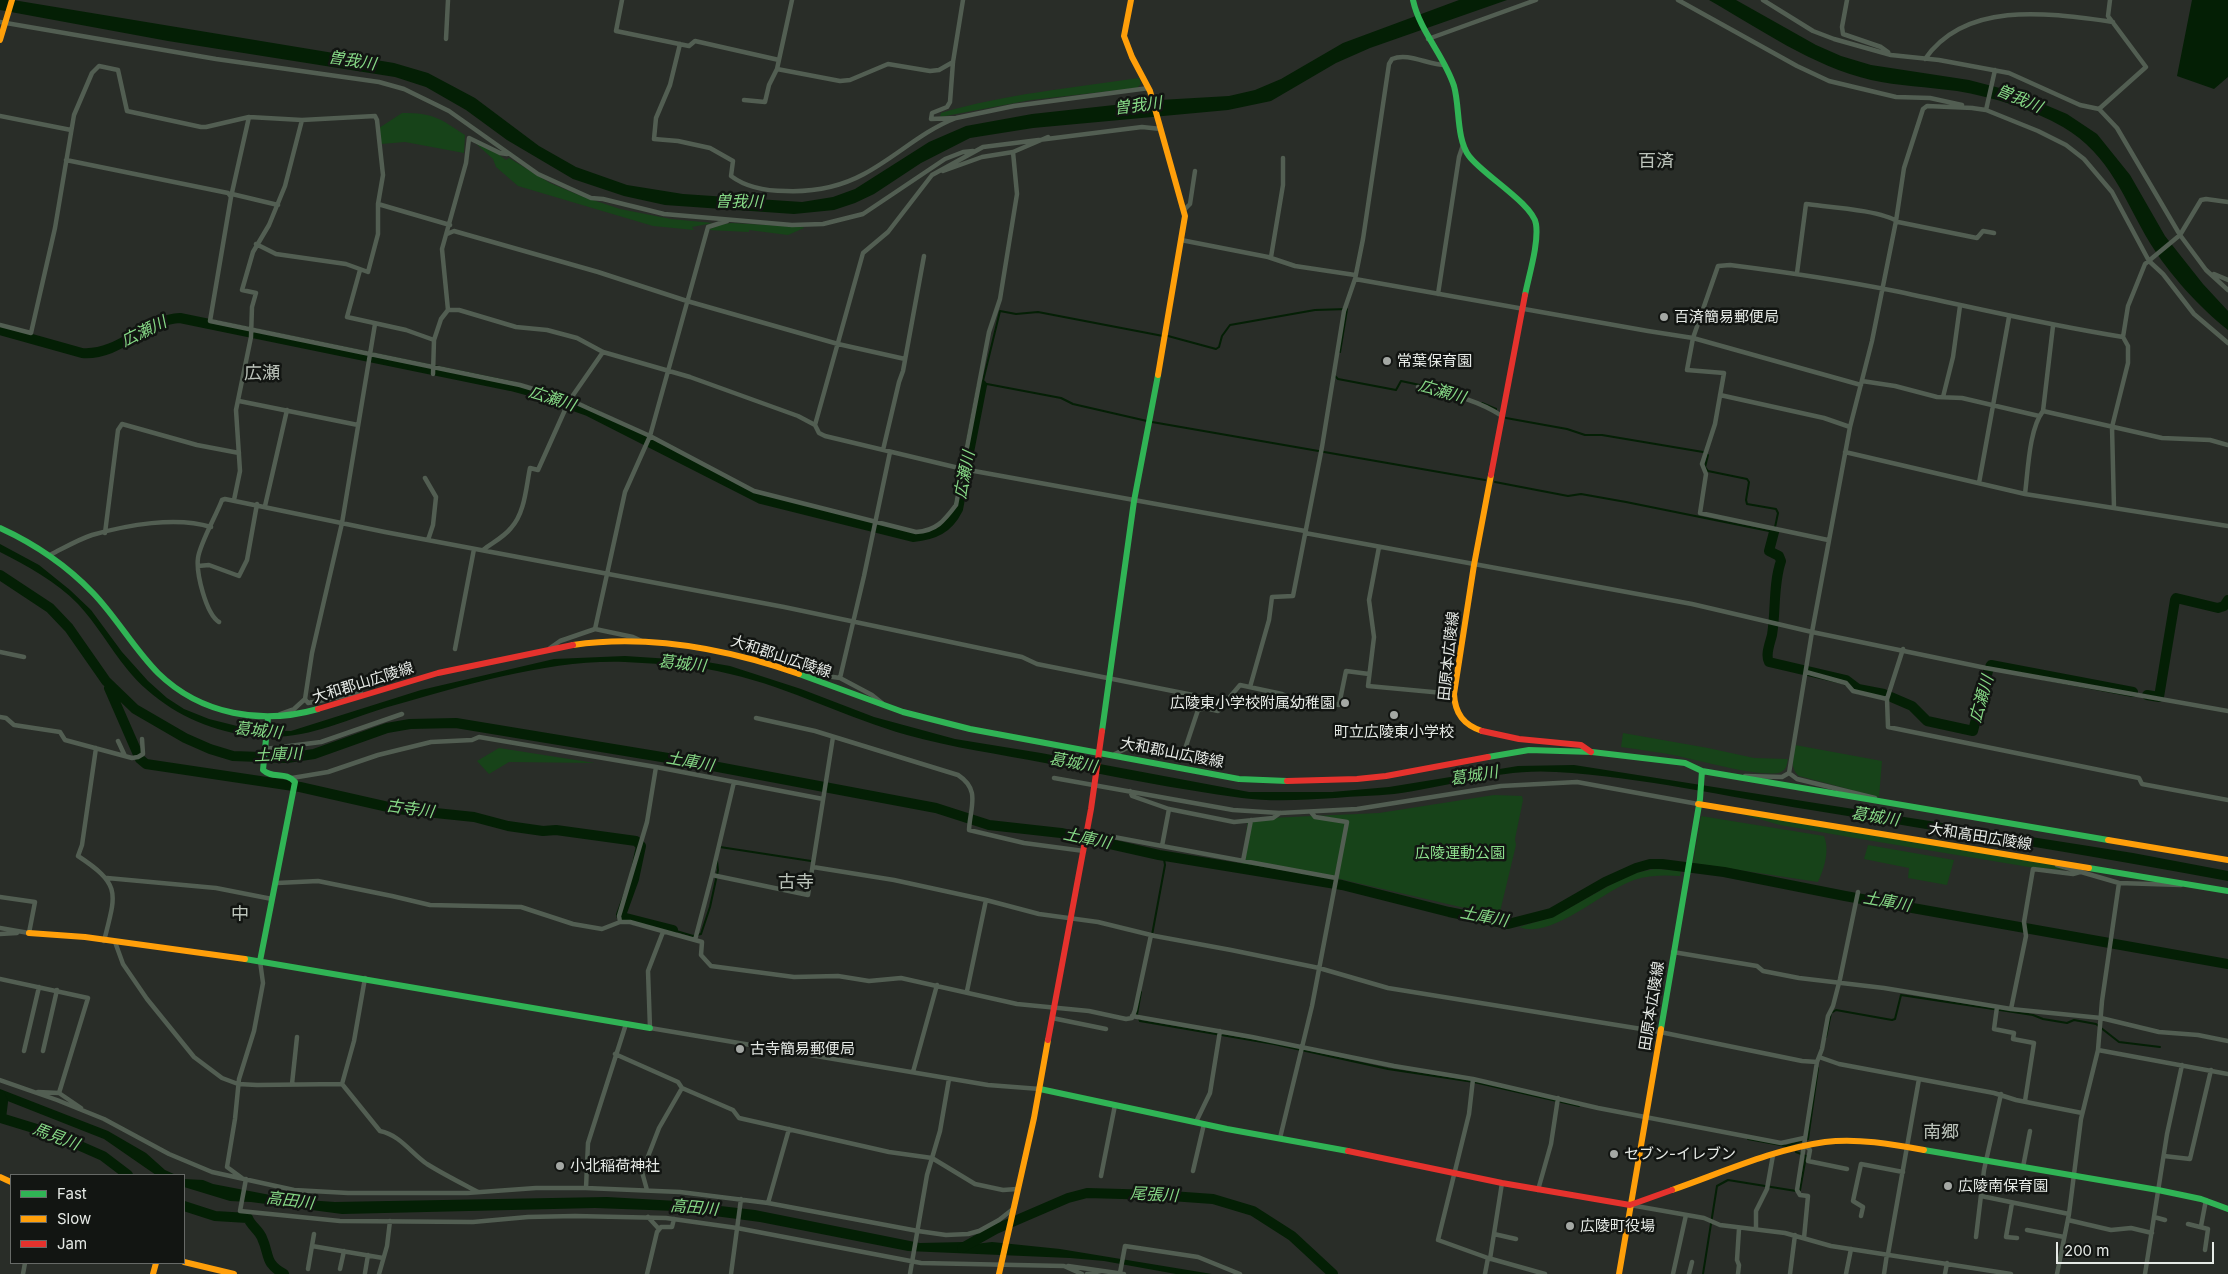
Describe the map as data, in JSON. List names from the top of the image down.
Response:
{
  "streets": {
    "main road": ["田原本広陵線", "大和郡山広陵線", "大和高田広陵線"]
  },
  "crossings": [
    ["田原本広陵線", "大和郡山広陵線"],
    ["田原本広陵線", "大和高田広陵線"]
  ],
  "districts": [
    "百済",
    "広瀬",
    "古寺",
    "中",
    "南郷"
  ],
  "water": [
    "曽我川",
    "広瀬川",
    "葛城川",
    "土庫川",
    "古寺川",
    "馬見川",
    "尾張川",
    "高田川"
  ],
  "parks": ["広陵運動公園"],
  "places": [
    "百済簡易郵便局",
    "常葉保育園",
    "広陵東小学校附属幼稚園",
    "町立広陵東小学校",
    "古寺簡易郵便局",
    "セブン-イレブン",
    "小北稲荷神社",
    "広陵南保育園",
    "広陵町役場"
  ],
  "legend": ["Fast", "Slow", "Jam"],
  "scale_bar": "200 m"
}
